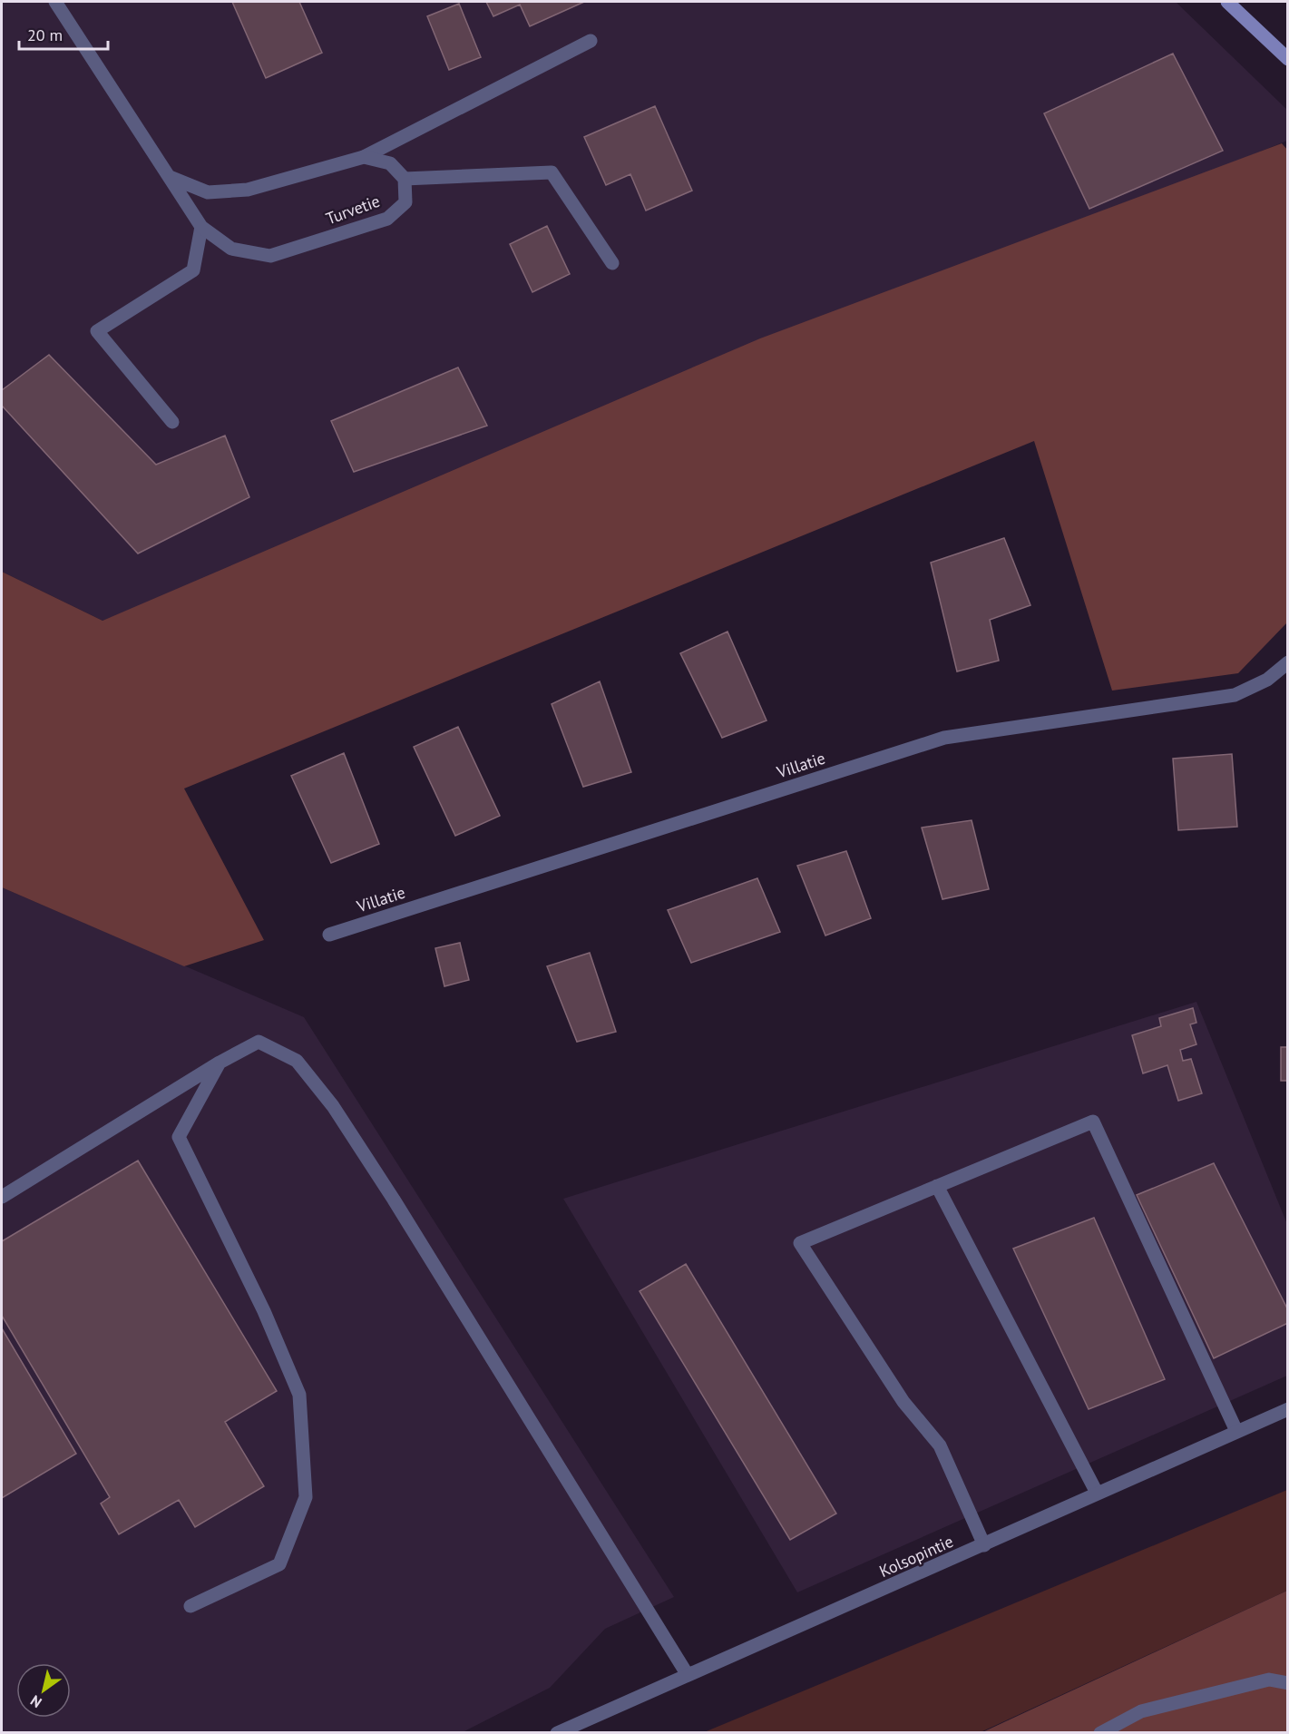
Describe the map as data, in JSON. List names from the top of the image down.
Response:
{
  "streets": {
    "street": ["Turvetie", "Villatie", "Kolsopintie"]
  },
  "scale_bar": "20 m",
  "north": "bottom left"
}
